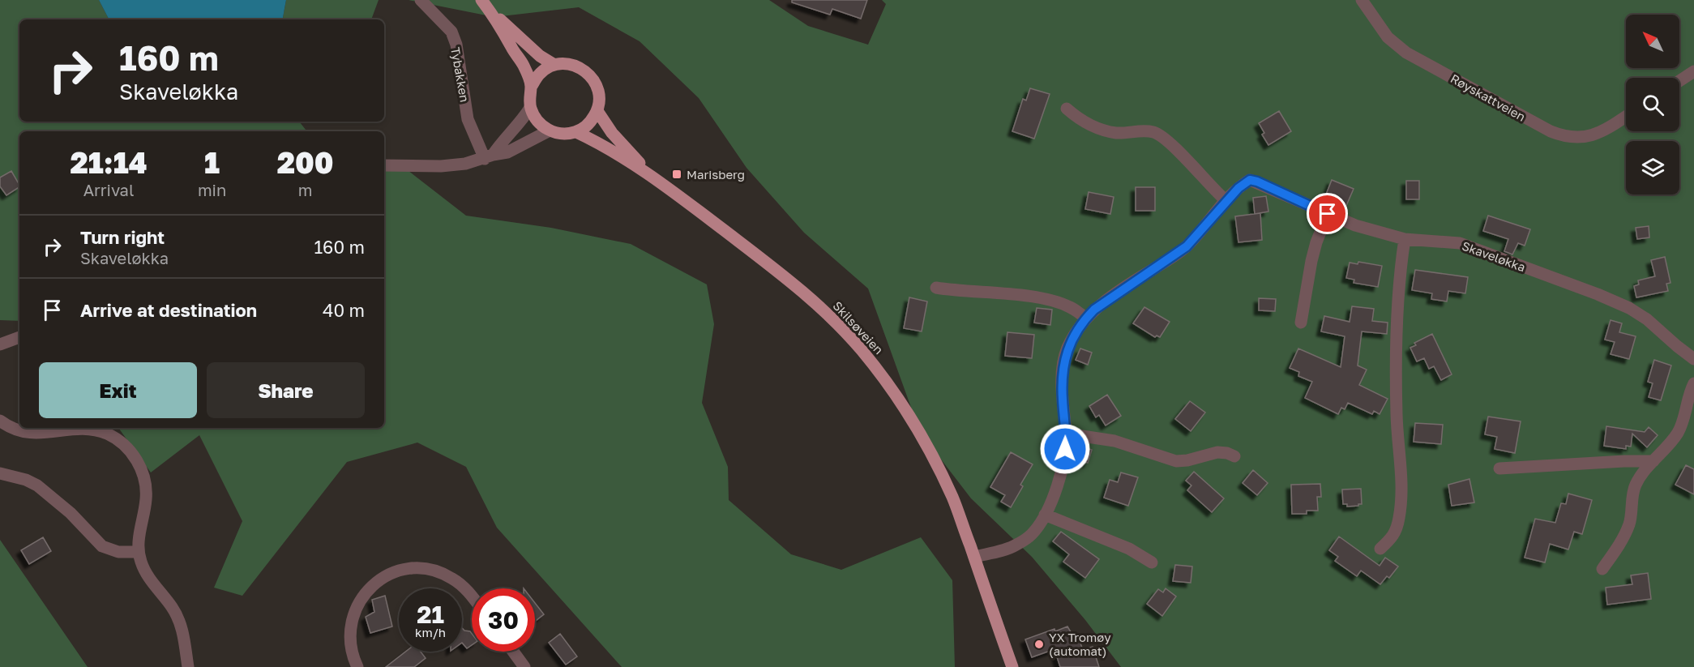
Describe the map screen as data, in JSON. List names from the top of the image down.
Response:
{
  "streets": {
    "main road": ["Skilsøveien"],
    "street": ["Tybakken", "Røyskattveien", "Skaveløkka"]
  },
  "crossings": [
    ["Skaveløkka", "Skilsøveien"]
  ],
  "places": {
    "transit": ["Marisberg"],
    "other": ["YX Tromøy (automat)"]
  },
  "north": "top left",
  "page": {
    "turn": ["160 m", "Skaveløkka"],
    "eta": [
      "21:14",
      "Arrival",
      "1",
      "min",
      "200",
      "m"
    ],
    "list": [
      {
        "name": "Turn right",
        "note": "Skaveløkka",
        "value": "160 m"
      },
      {
        "name": "Arrive at destination",
        "value": "40 m"
      }
    ],
    "buttons": ["Exit", "Share"],
    "speed": "21 km/h",
    "limit": "30"
  }
}
